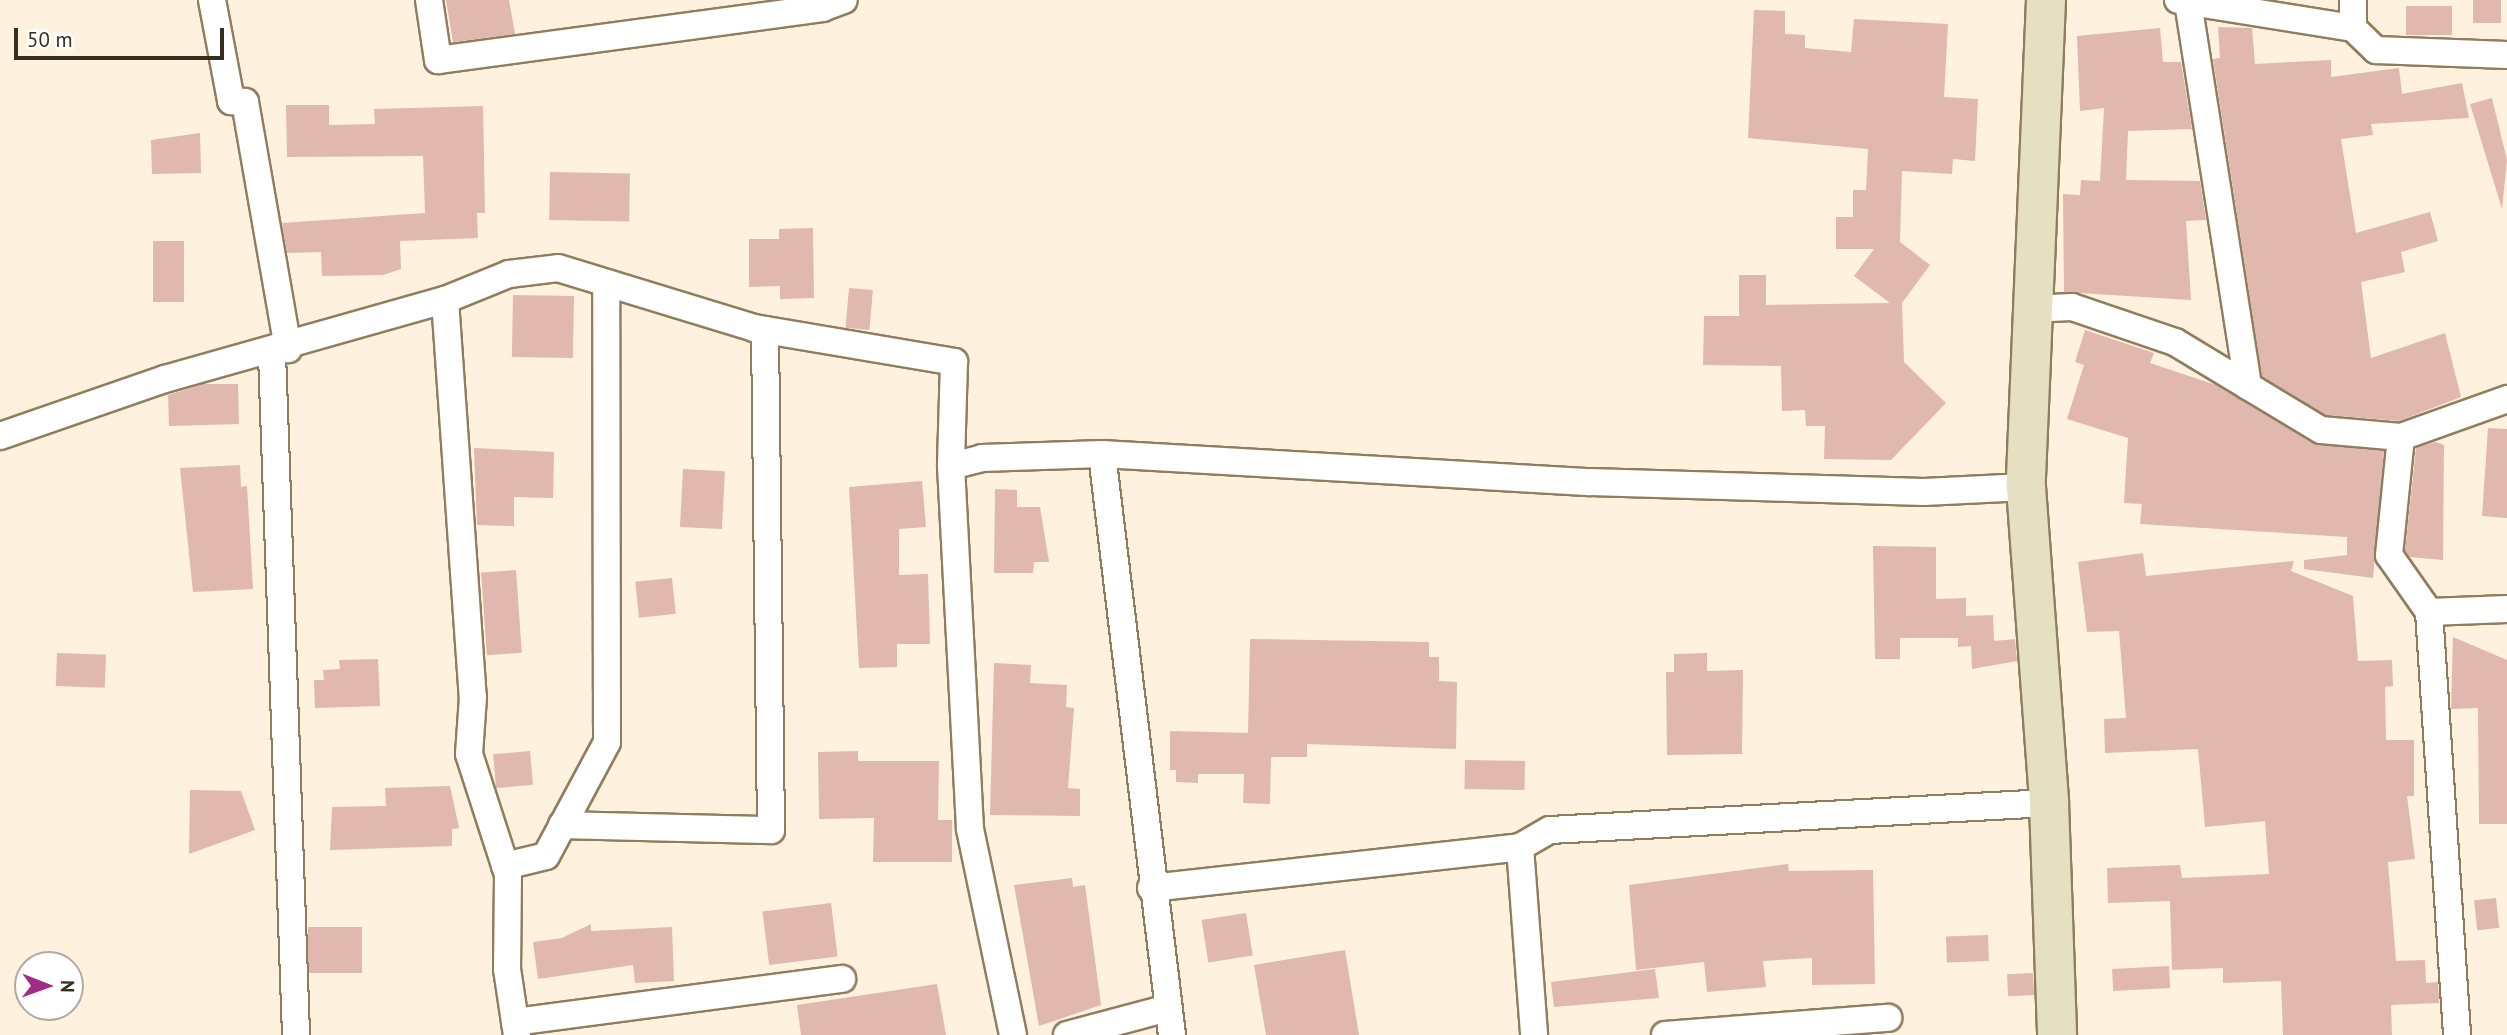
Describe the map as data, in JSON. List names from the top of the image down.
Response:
{
  "scale_bar": "50 m",
  "north": "right"
}
